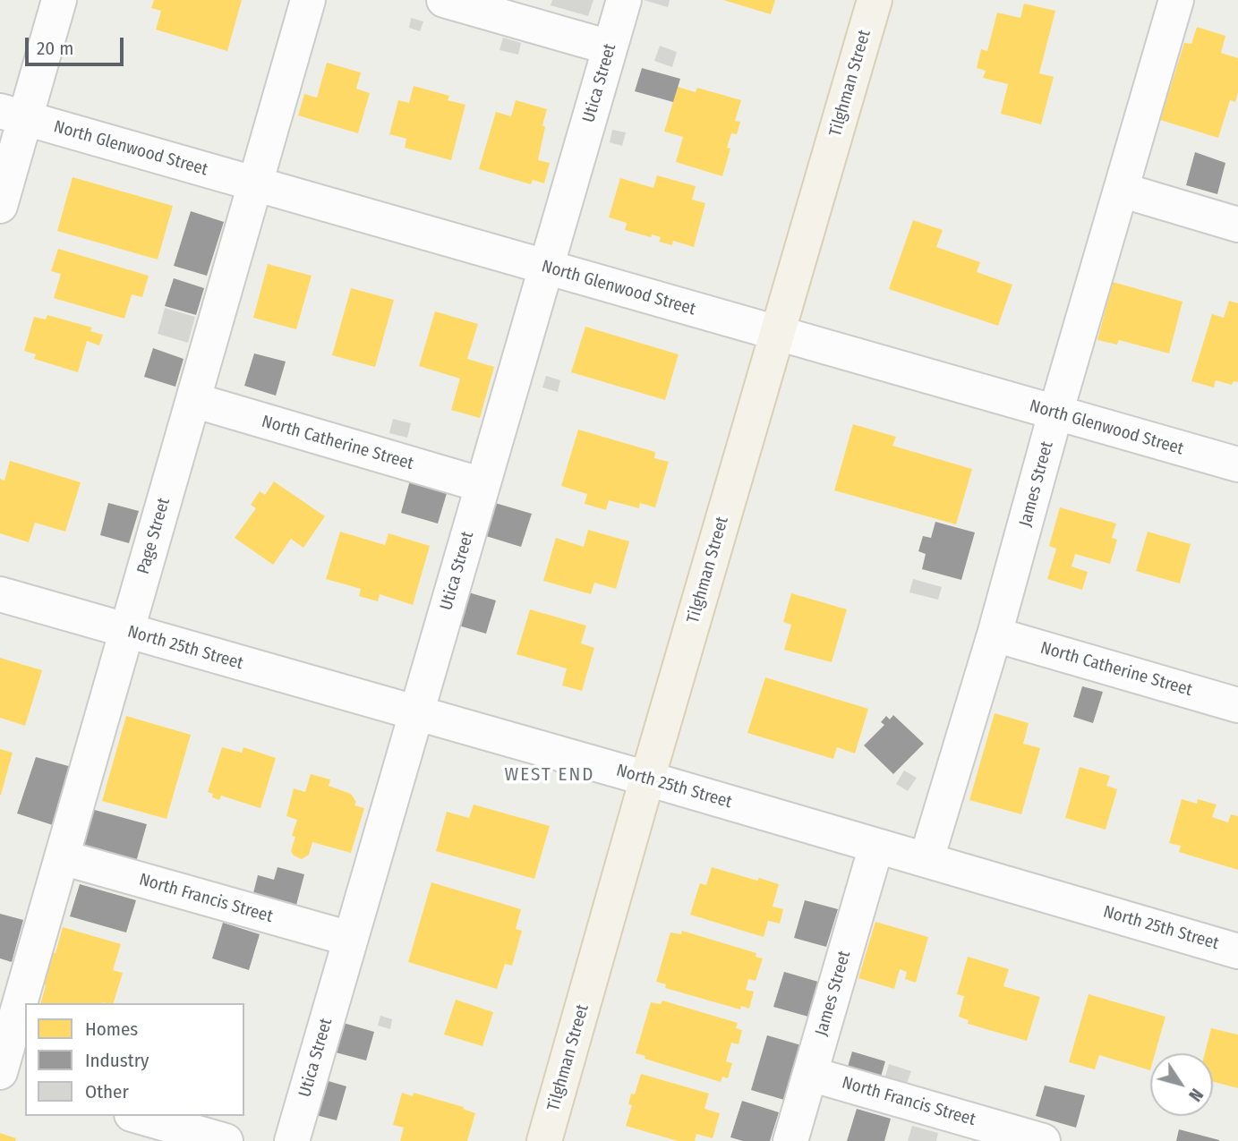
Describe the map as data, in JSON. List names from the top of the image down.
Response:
{
  "streets": {
    "main road": ["Tilghman Street"],
    "street": [
      "Utica Street",
      "North Glenwood Street",
      "North Catherine Street",
      "James Street",
      "Page Street",
      "North 25th Street",
      "North Francis Street"
    ]
  },
  "crossings": [
    ["Utica Street", "North Glenwood Street"],
    ["Utica Street", "North Catherine Street"],
    ["Utica Street", "North 25th Street"],
    ["Utica Street", "North Francis Street"],
    ["Tilghman Street", "North Glenwood Street"],
    ["Tilghman Street", "North 25th Street"],
    ["North Glenwood Street", "James Street"],
    ["North Glenwood Street", "Page Street"],
    ["North Catherine Street", "James Street"],
    ["North Catherine Street", "Page Street"],
    ["James Street", "North 25th Street"],
    ["James Street", "North Francis Street"],
    ["Page Street", "North 25th Street"],
    ["Page Street", "North Francis Street"]
  ],
  "districts": ["WEST END"],
  "legend": ["Homes", "Industry", "Other"],
  "scale_bar": "20 m",
  "north": "bottom right"
}
